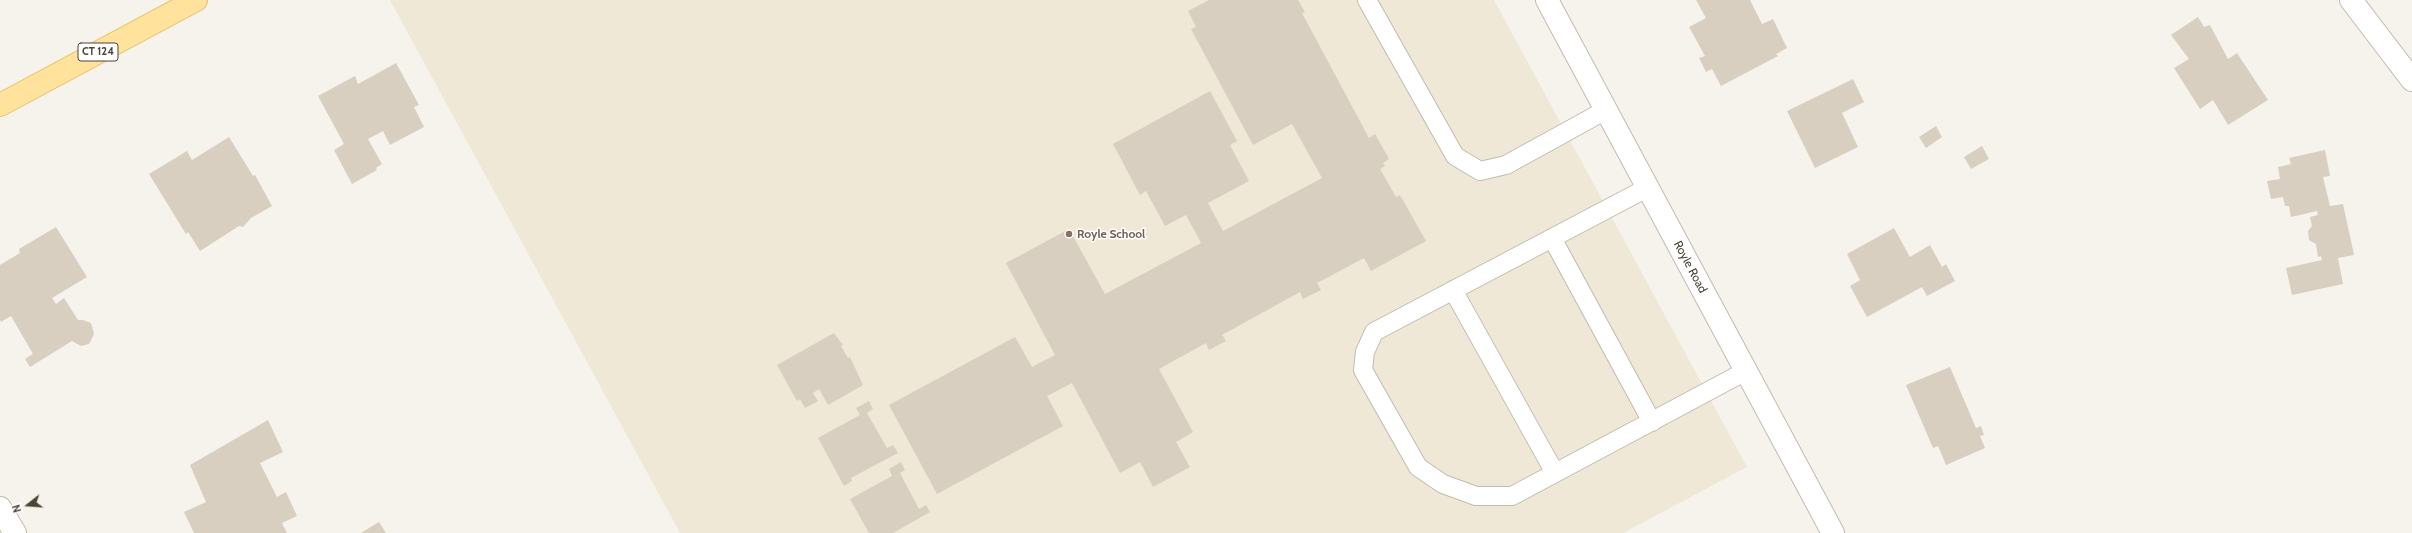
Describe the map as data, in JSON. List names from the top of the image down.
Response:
{
  "streets": {
    "main road": ["CT 124"],
    "street": ["Royle Road"]
  },
  "places": ["Royle School"],
  "north": "left"
}
